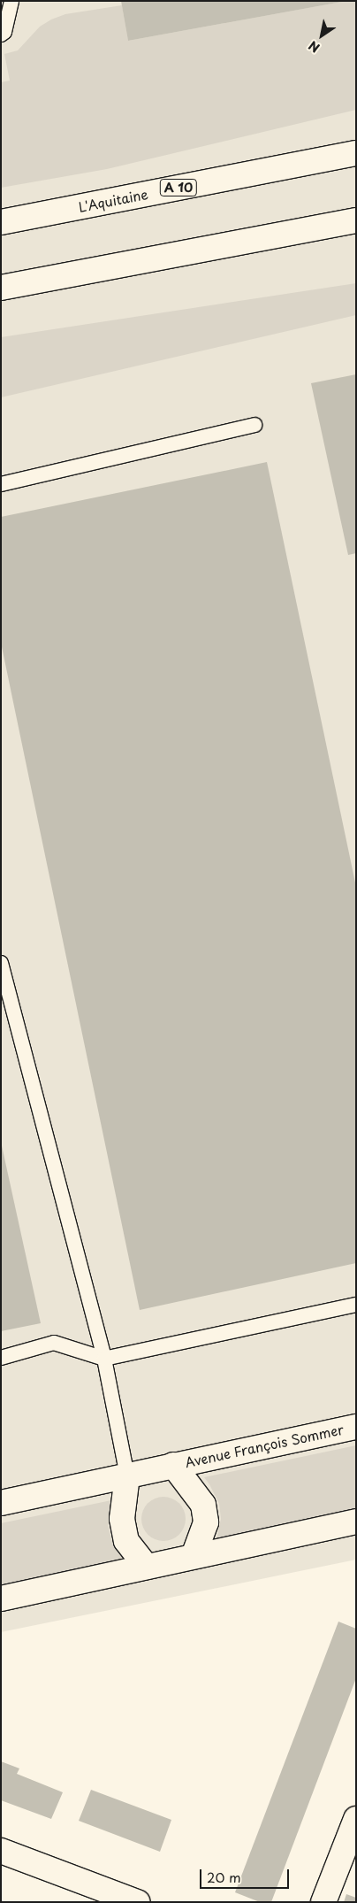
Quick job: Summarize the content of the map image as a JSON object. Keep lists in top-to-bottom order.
{
  "streets": {
    "main road": ["A 10", "L'Aquitaine", "Avenue François Sommer"]
  },
  "scale_bar": "20 m",
  "north": "bottom left"
}
